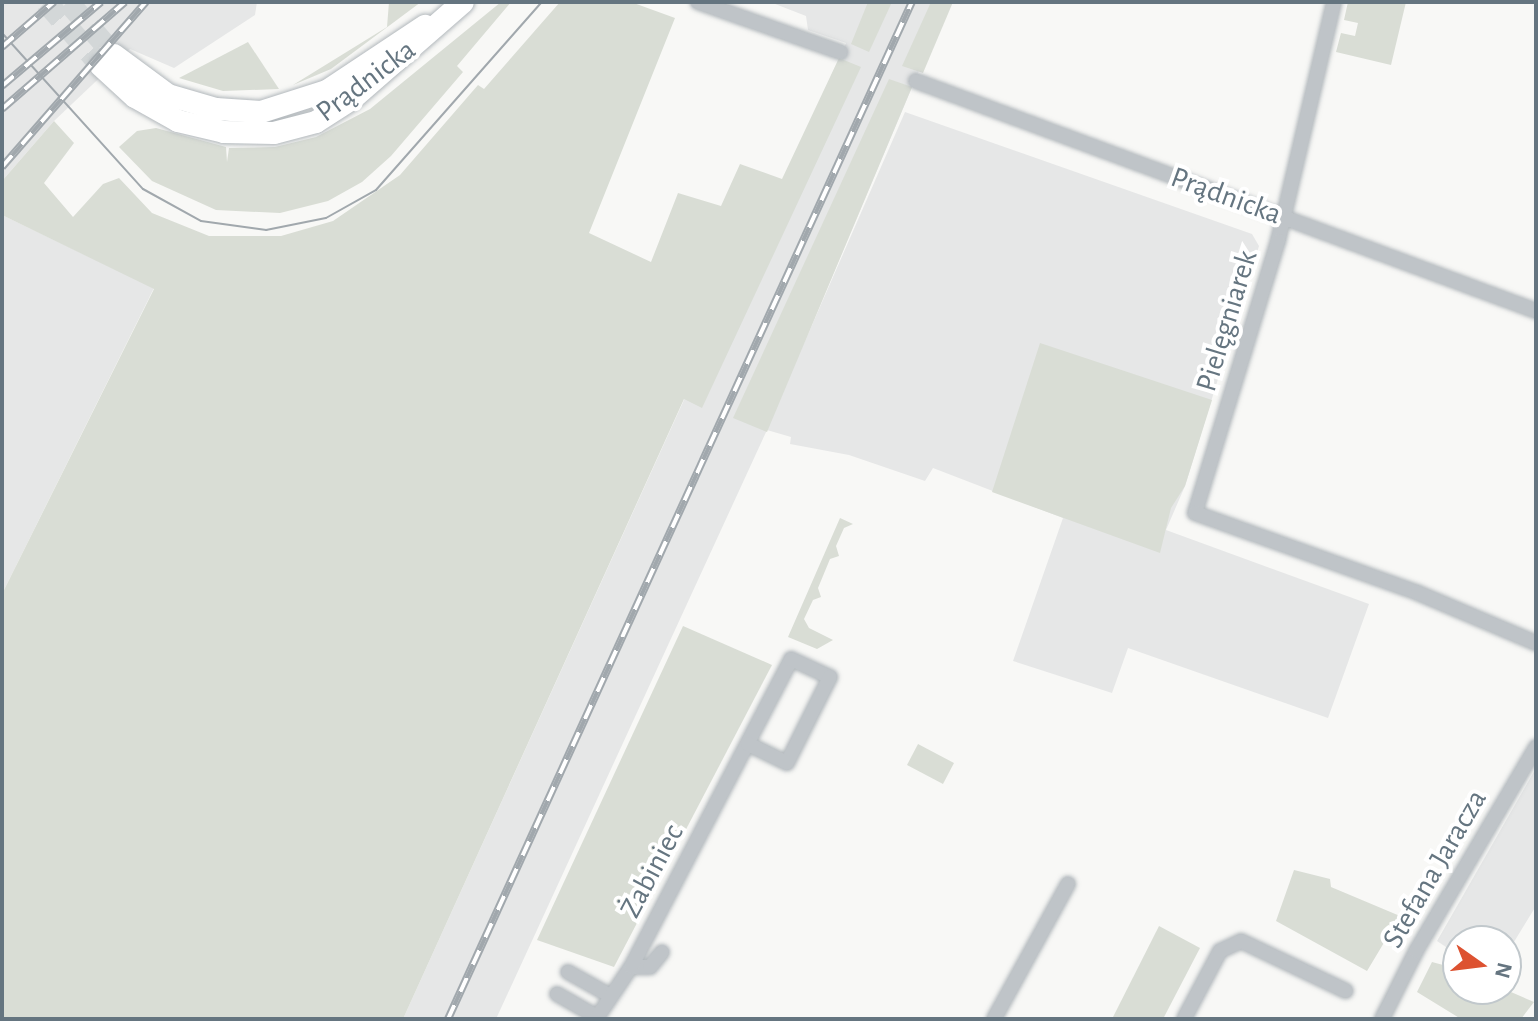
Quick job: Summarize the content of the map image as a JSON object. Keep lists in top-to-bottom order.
{
  "streets": {
    "street": [
      "Prądnicka",
      "Pielęgniarek",
      "Stefana Jaracza",
      "Żabiniec"
    ]
  },
  "crossings": [
    ["Prądnicka", "Pielęgniarek"]
  ],
  "north": "right"
}
